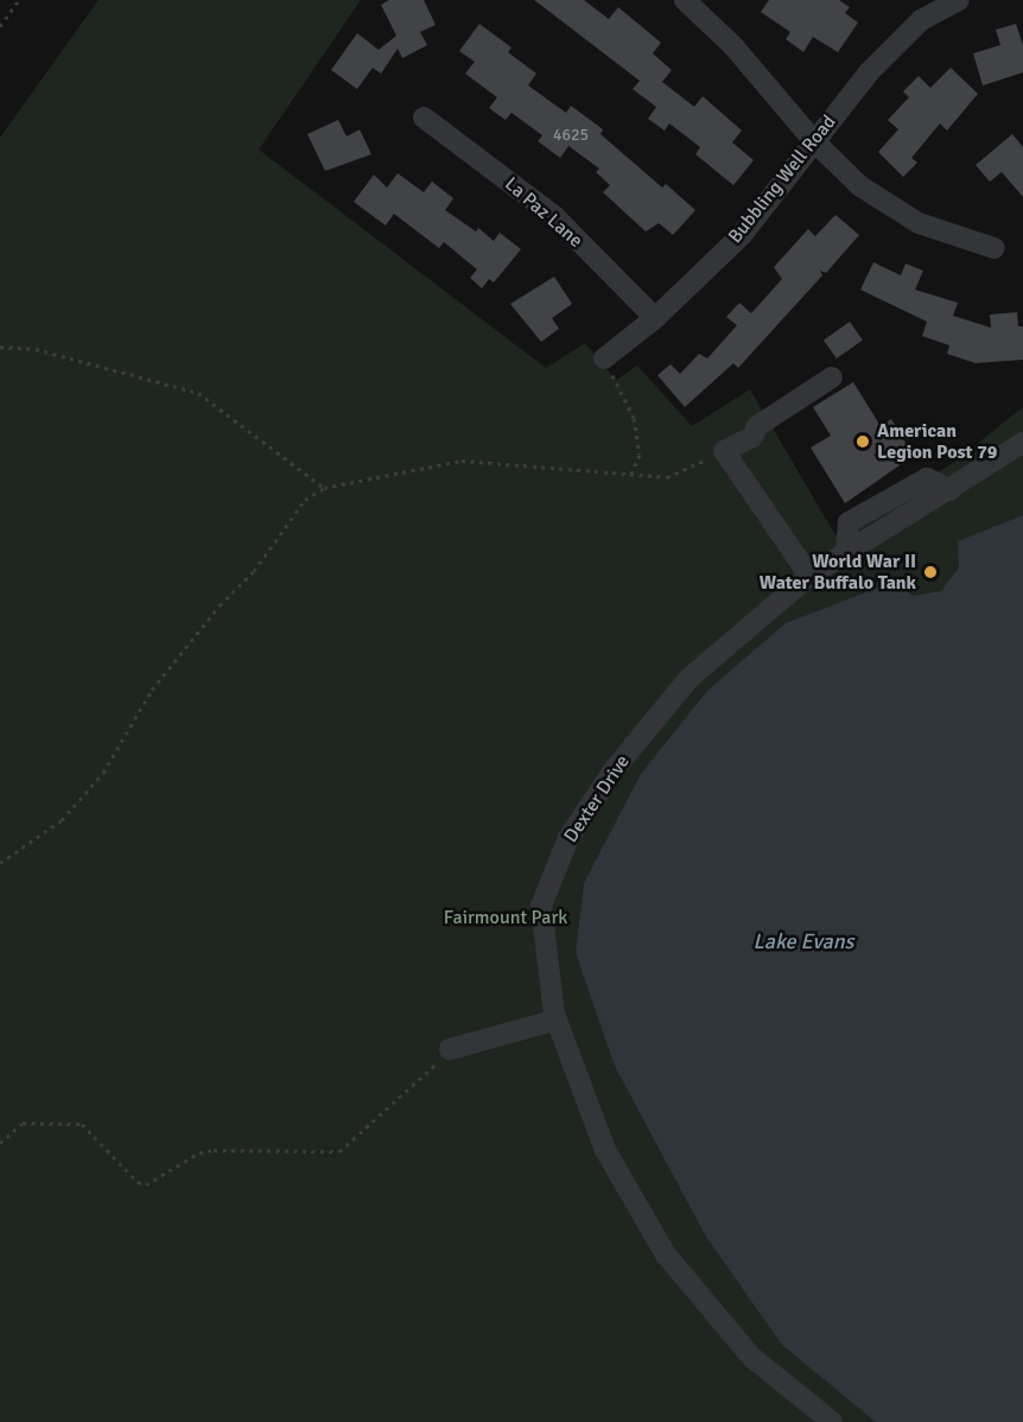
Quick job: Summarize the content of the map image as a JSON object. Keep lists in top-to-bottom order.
{
  "streets": {
    "street": ["Bubbling Well Road", "La Paz Lane", "Dexter Drive"]
  },
  "crossings": [
    ["Bubbling Well Road", "La Paz Lane"]
  ],
  "water": ["Lake Evans"],
  "parks": ["Fairmount Park"],
  "places": ["American Legion Post 79", "World War II Water Buffalo Tank"],
  "house_numbers": ["4625"]
}
